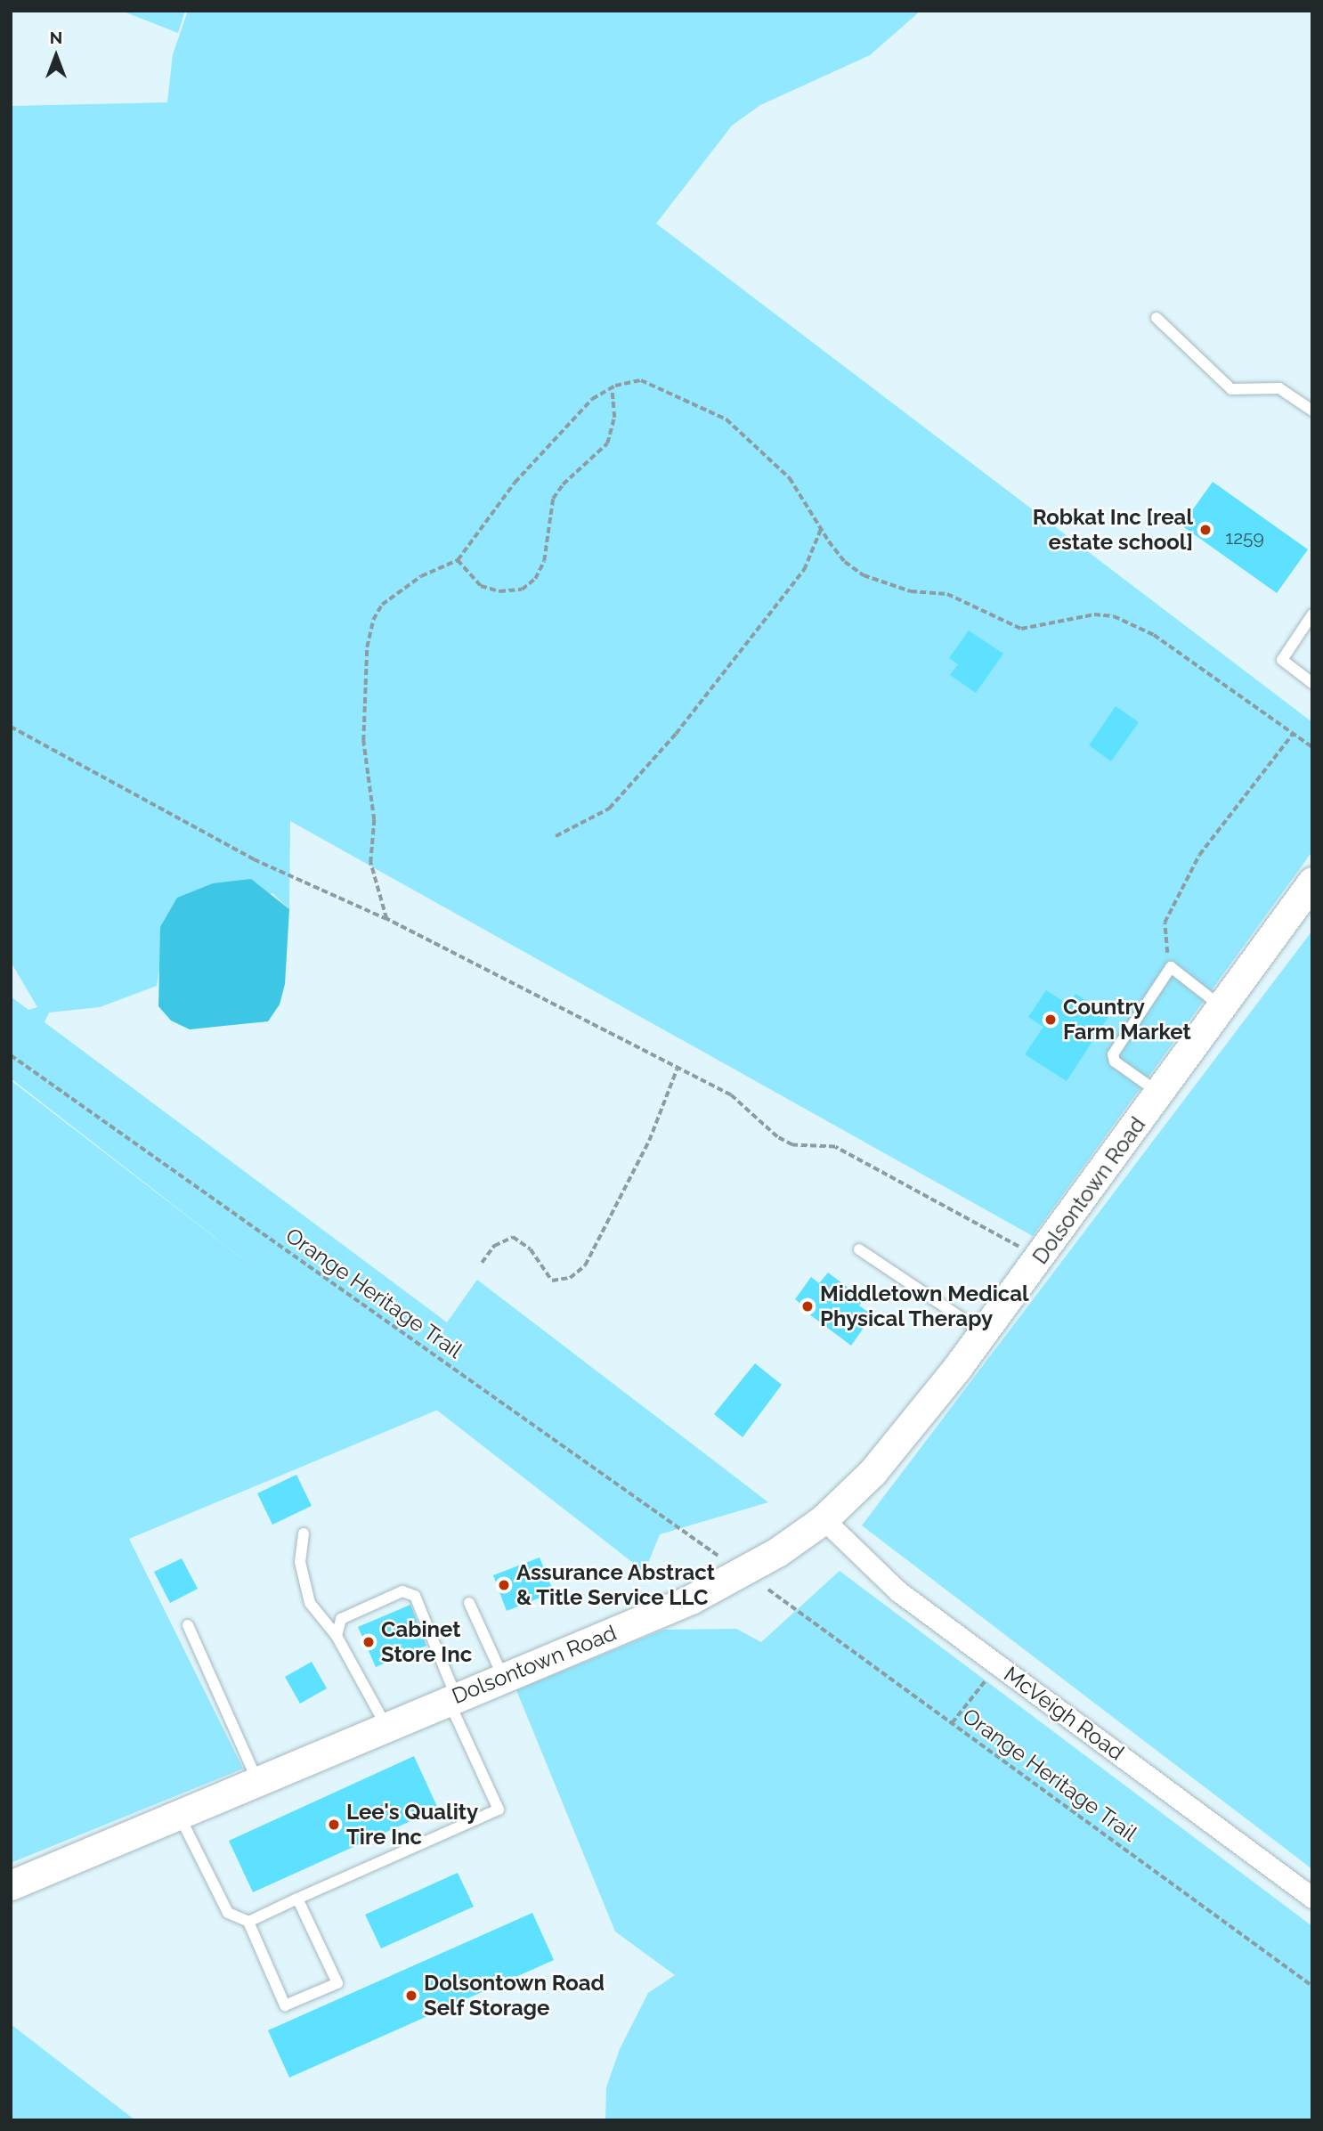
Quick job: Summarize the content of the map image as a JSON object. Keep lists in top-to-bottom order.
{
  "streets": {
    "street": ["Dolsontown Road", "McVeigh Road"],
    "path": ["Orange Heritage Trail"]
  },
  "crossings": [
    ["Dolsontown Road", "McVeigh Road"]
  ],
  "places": [
    "Robkat Inc [real estate school]",
    "Country Farm Market",
    "Middletown Medical Physical Therapy",
    "Assurance Abstract & Title Service LLC",
    "Cabinet Store Inc",
    "Lee's Quality Tire Inc",
    "Dolsontown Road Self Storage"
  ],
  "house_numbers": ["1259"],
  "north": "top"
}
